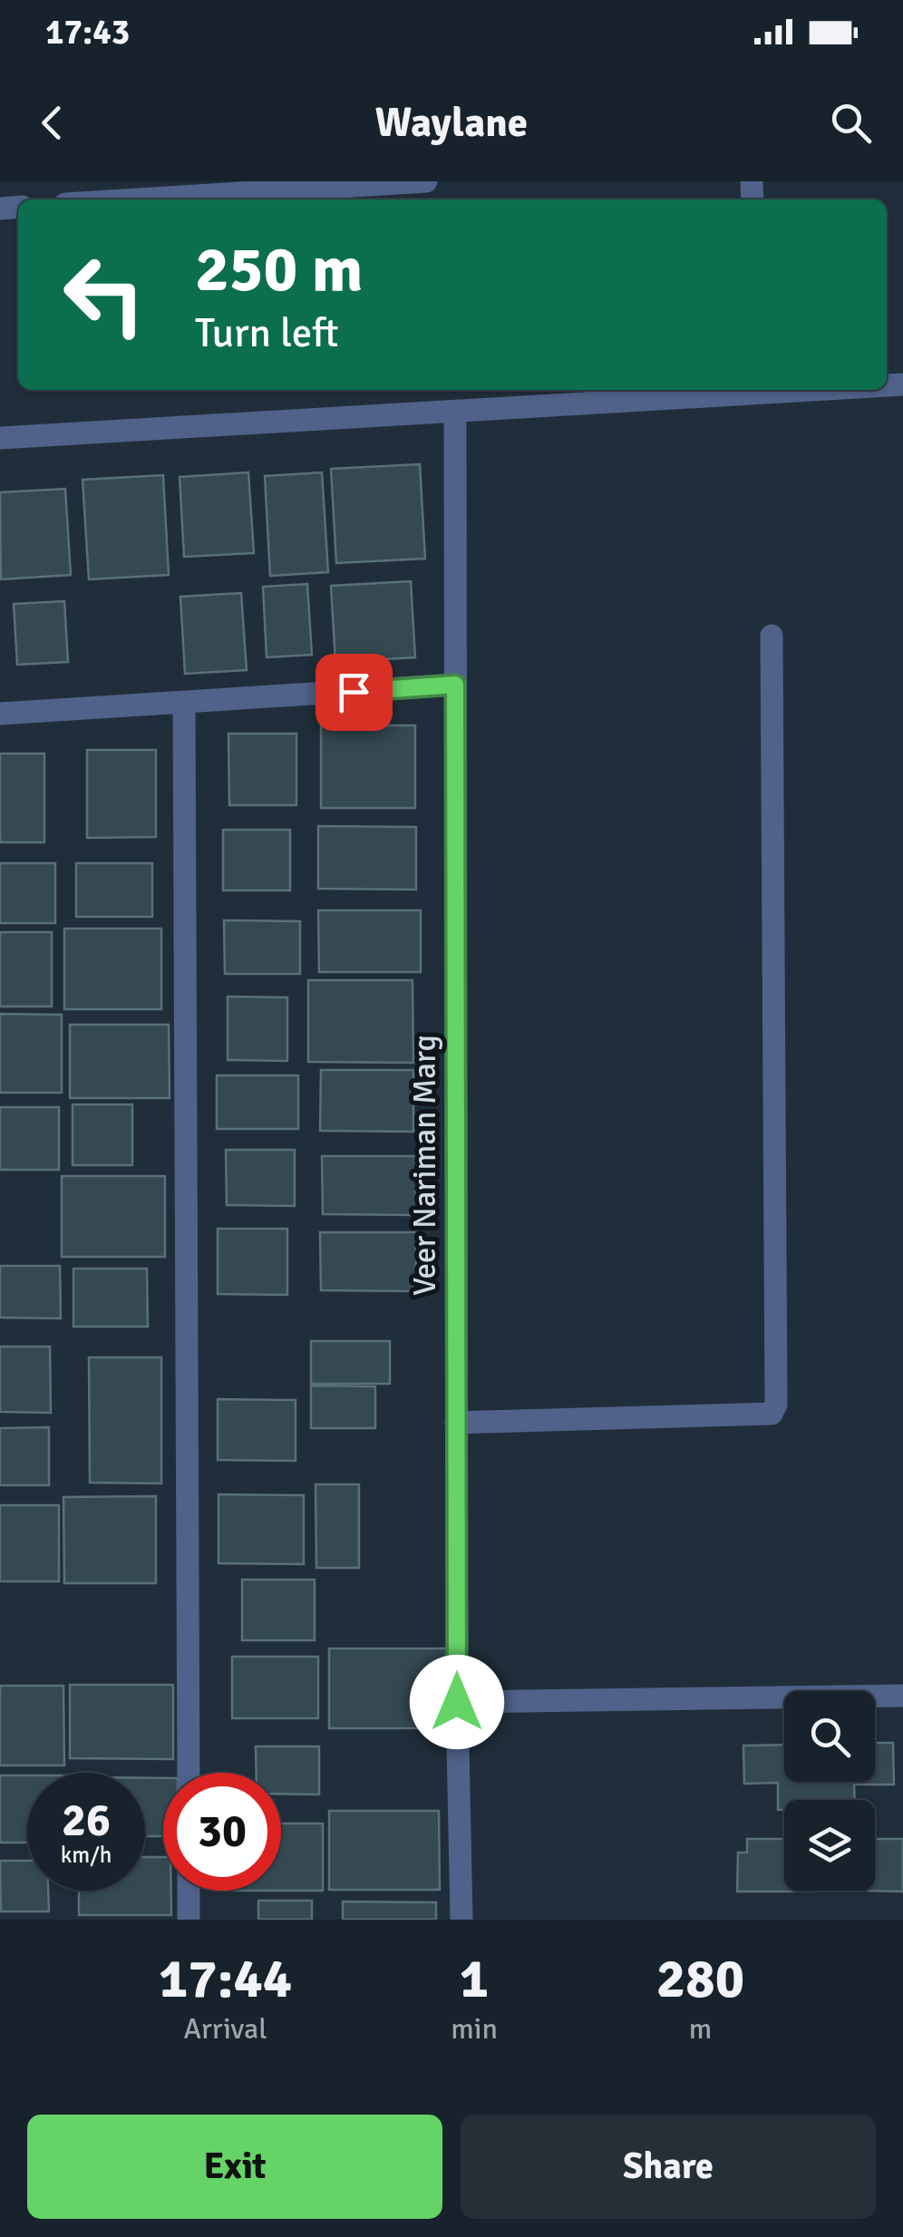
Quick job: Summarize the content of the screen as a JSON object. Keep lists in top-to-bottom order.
{
  "streets": {
    "street": ["Veer Nariman Marg"]
  },
  "page": {
    "status": "17:43",
    "header": "Waylane",
    "turn": ["250 m", "Turn left"],
    "speed": "26 km/h",
    "limit": "30",
    "eta": [
      "17:44",
      "Arrival",
      "1",
      "min",
      "280",
      "m"
    ],
    "buttons": ["Exit", "Share"]
  }
}
